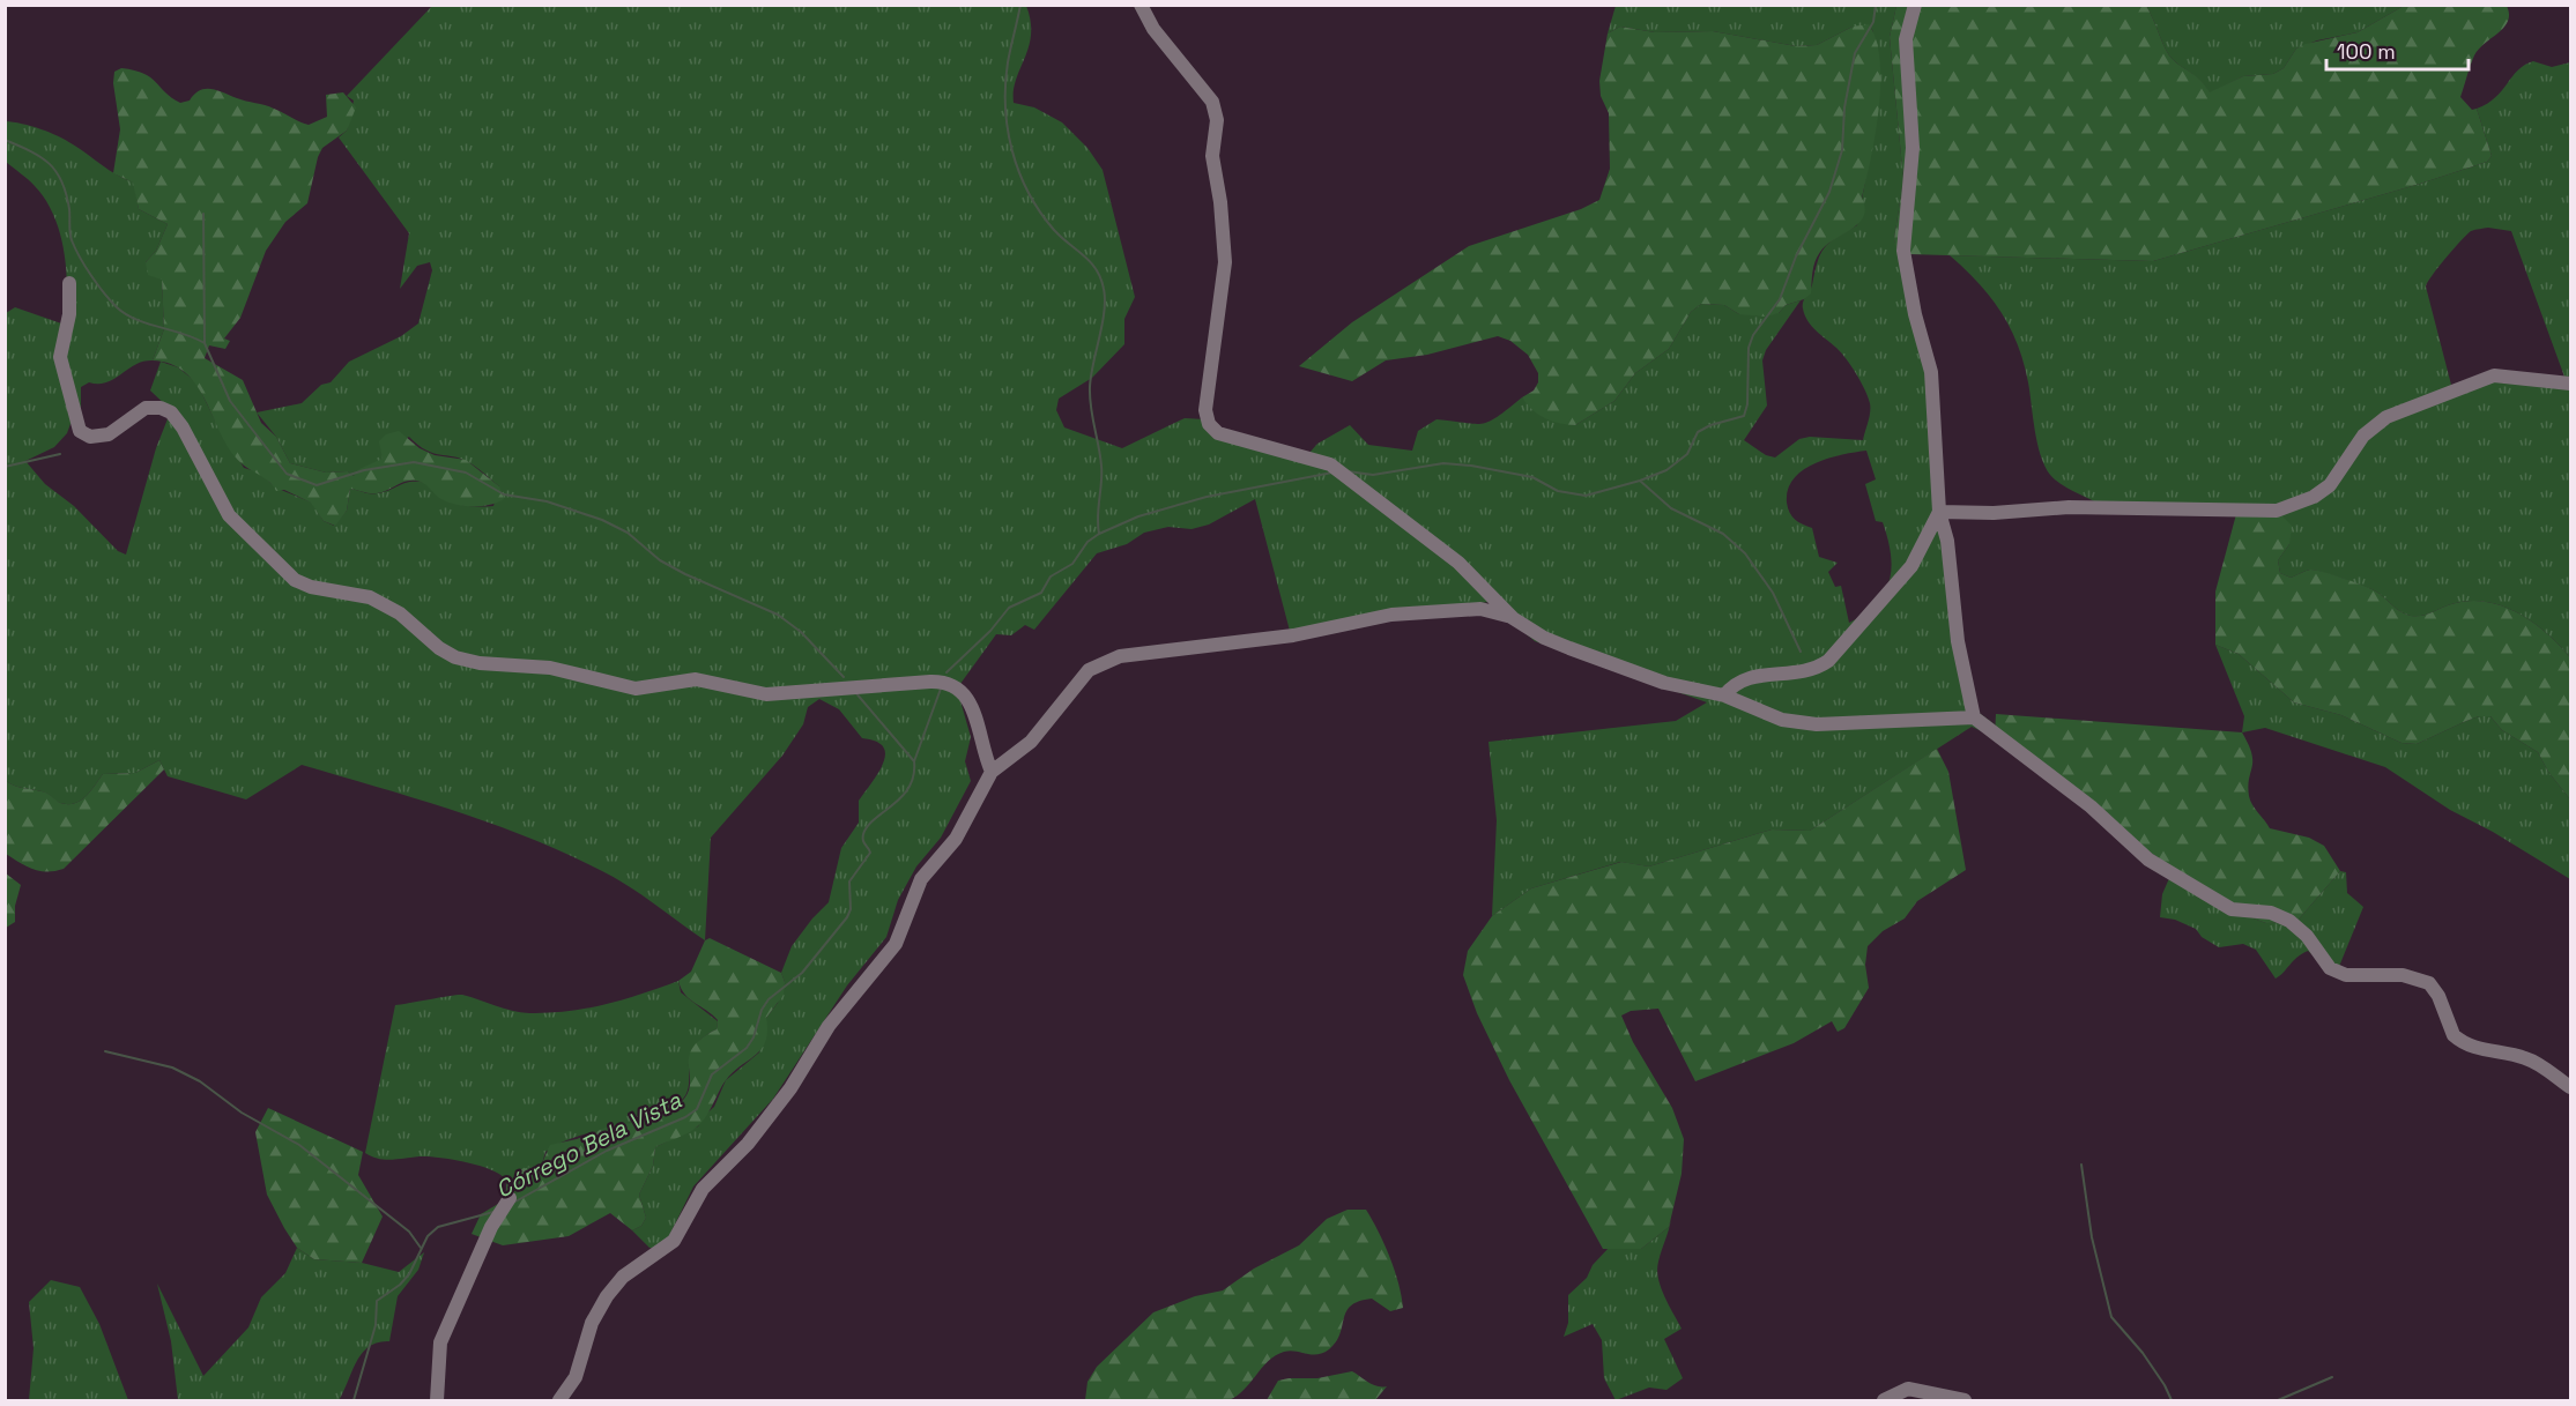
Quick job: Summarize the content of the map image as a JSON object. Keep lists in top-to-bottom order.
{
  "water": ["Córrego Bela Vista"],
  "scale_bar": "100 m"
}
